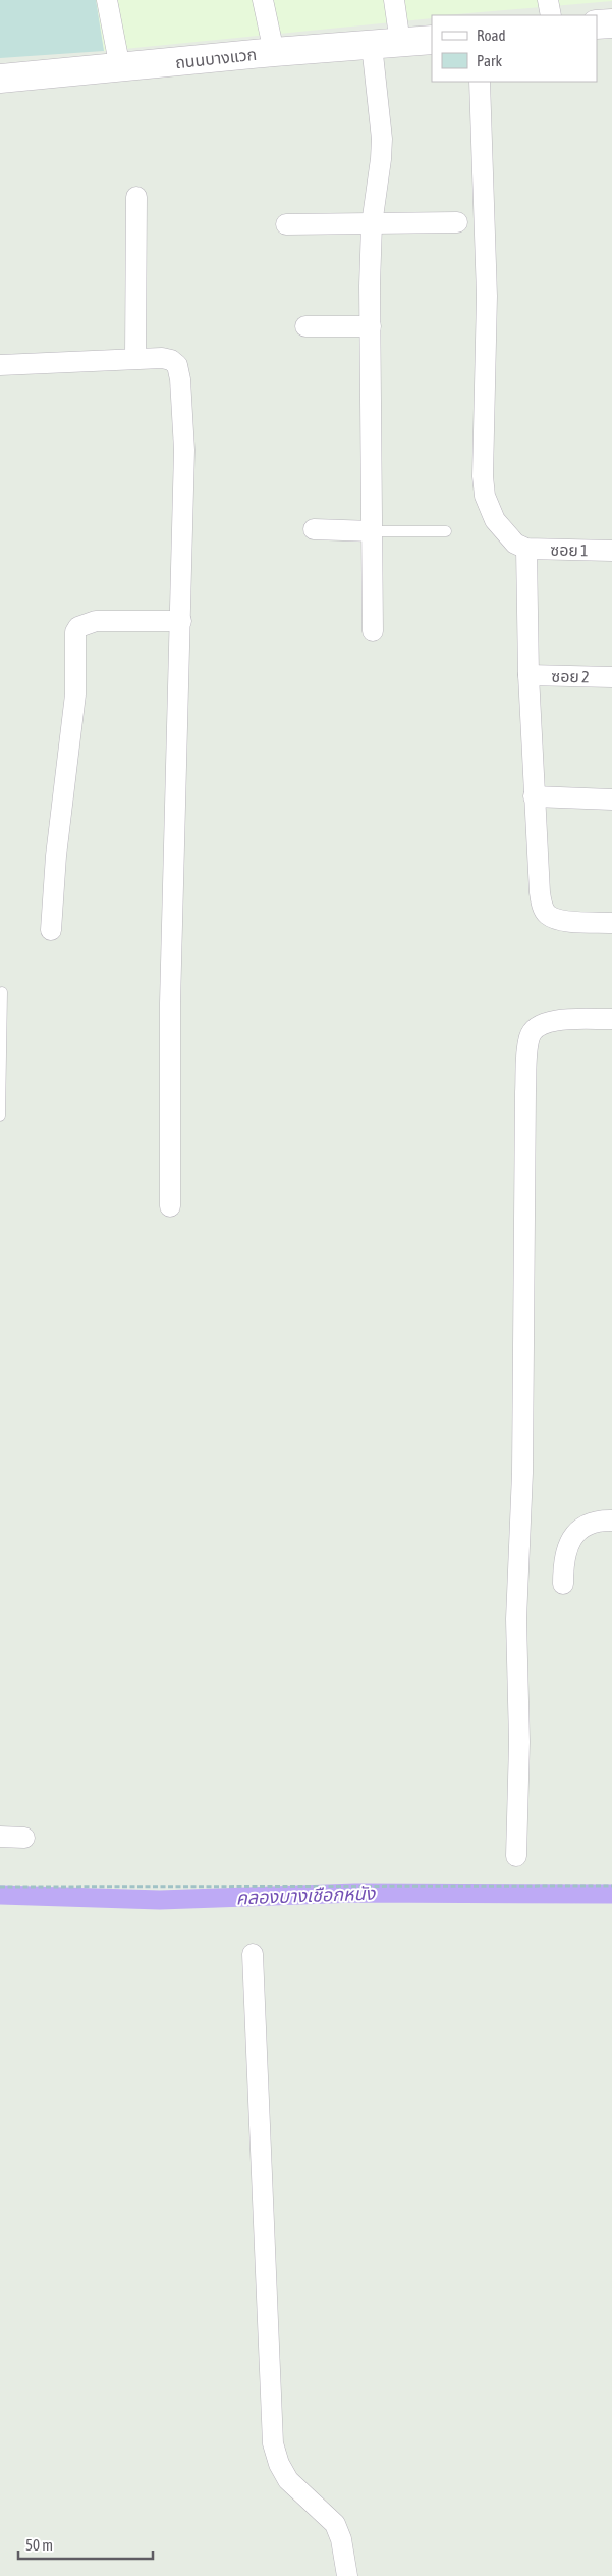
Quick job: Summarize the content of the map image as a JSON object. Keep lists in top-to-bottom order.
{
  "streets": {
    "main road": ["ถนนบางแวก"],
    "street": ["ซอย 1", "ซอย 2"]
  },
  "water": ["คลองบางเชือกหนัง"],
  "legend": ["Road", "Park"],
  "scale_bar": "50 m"
}
